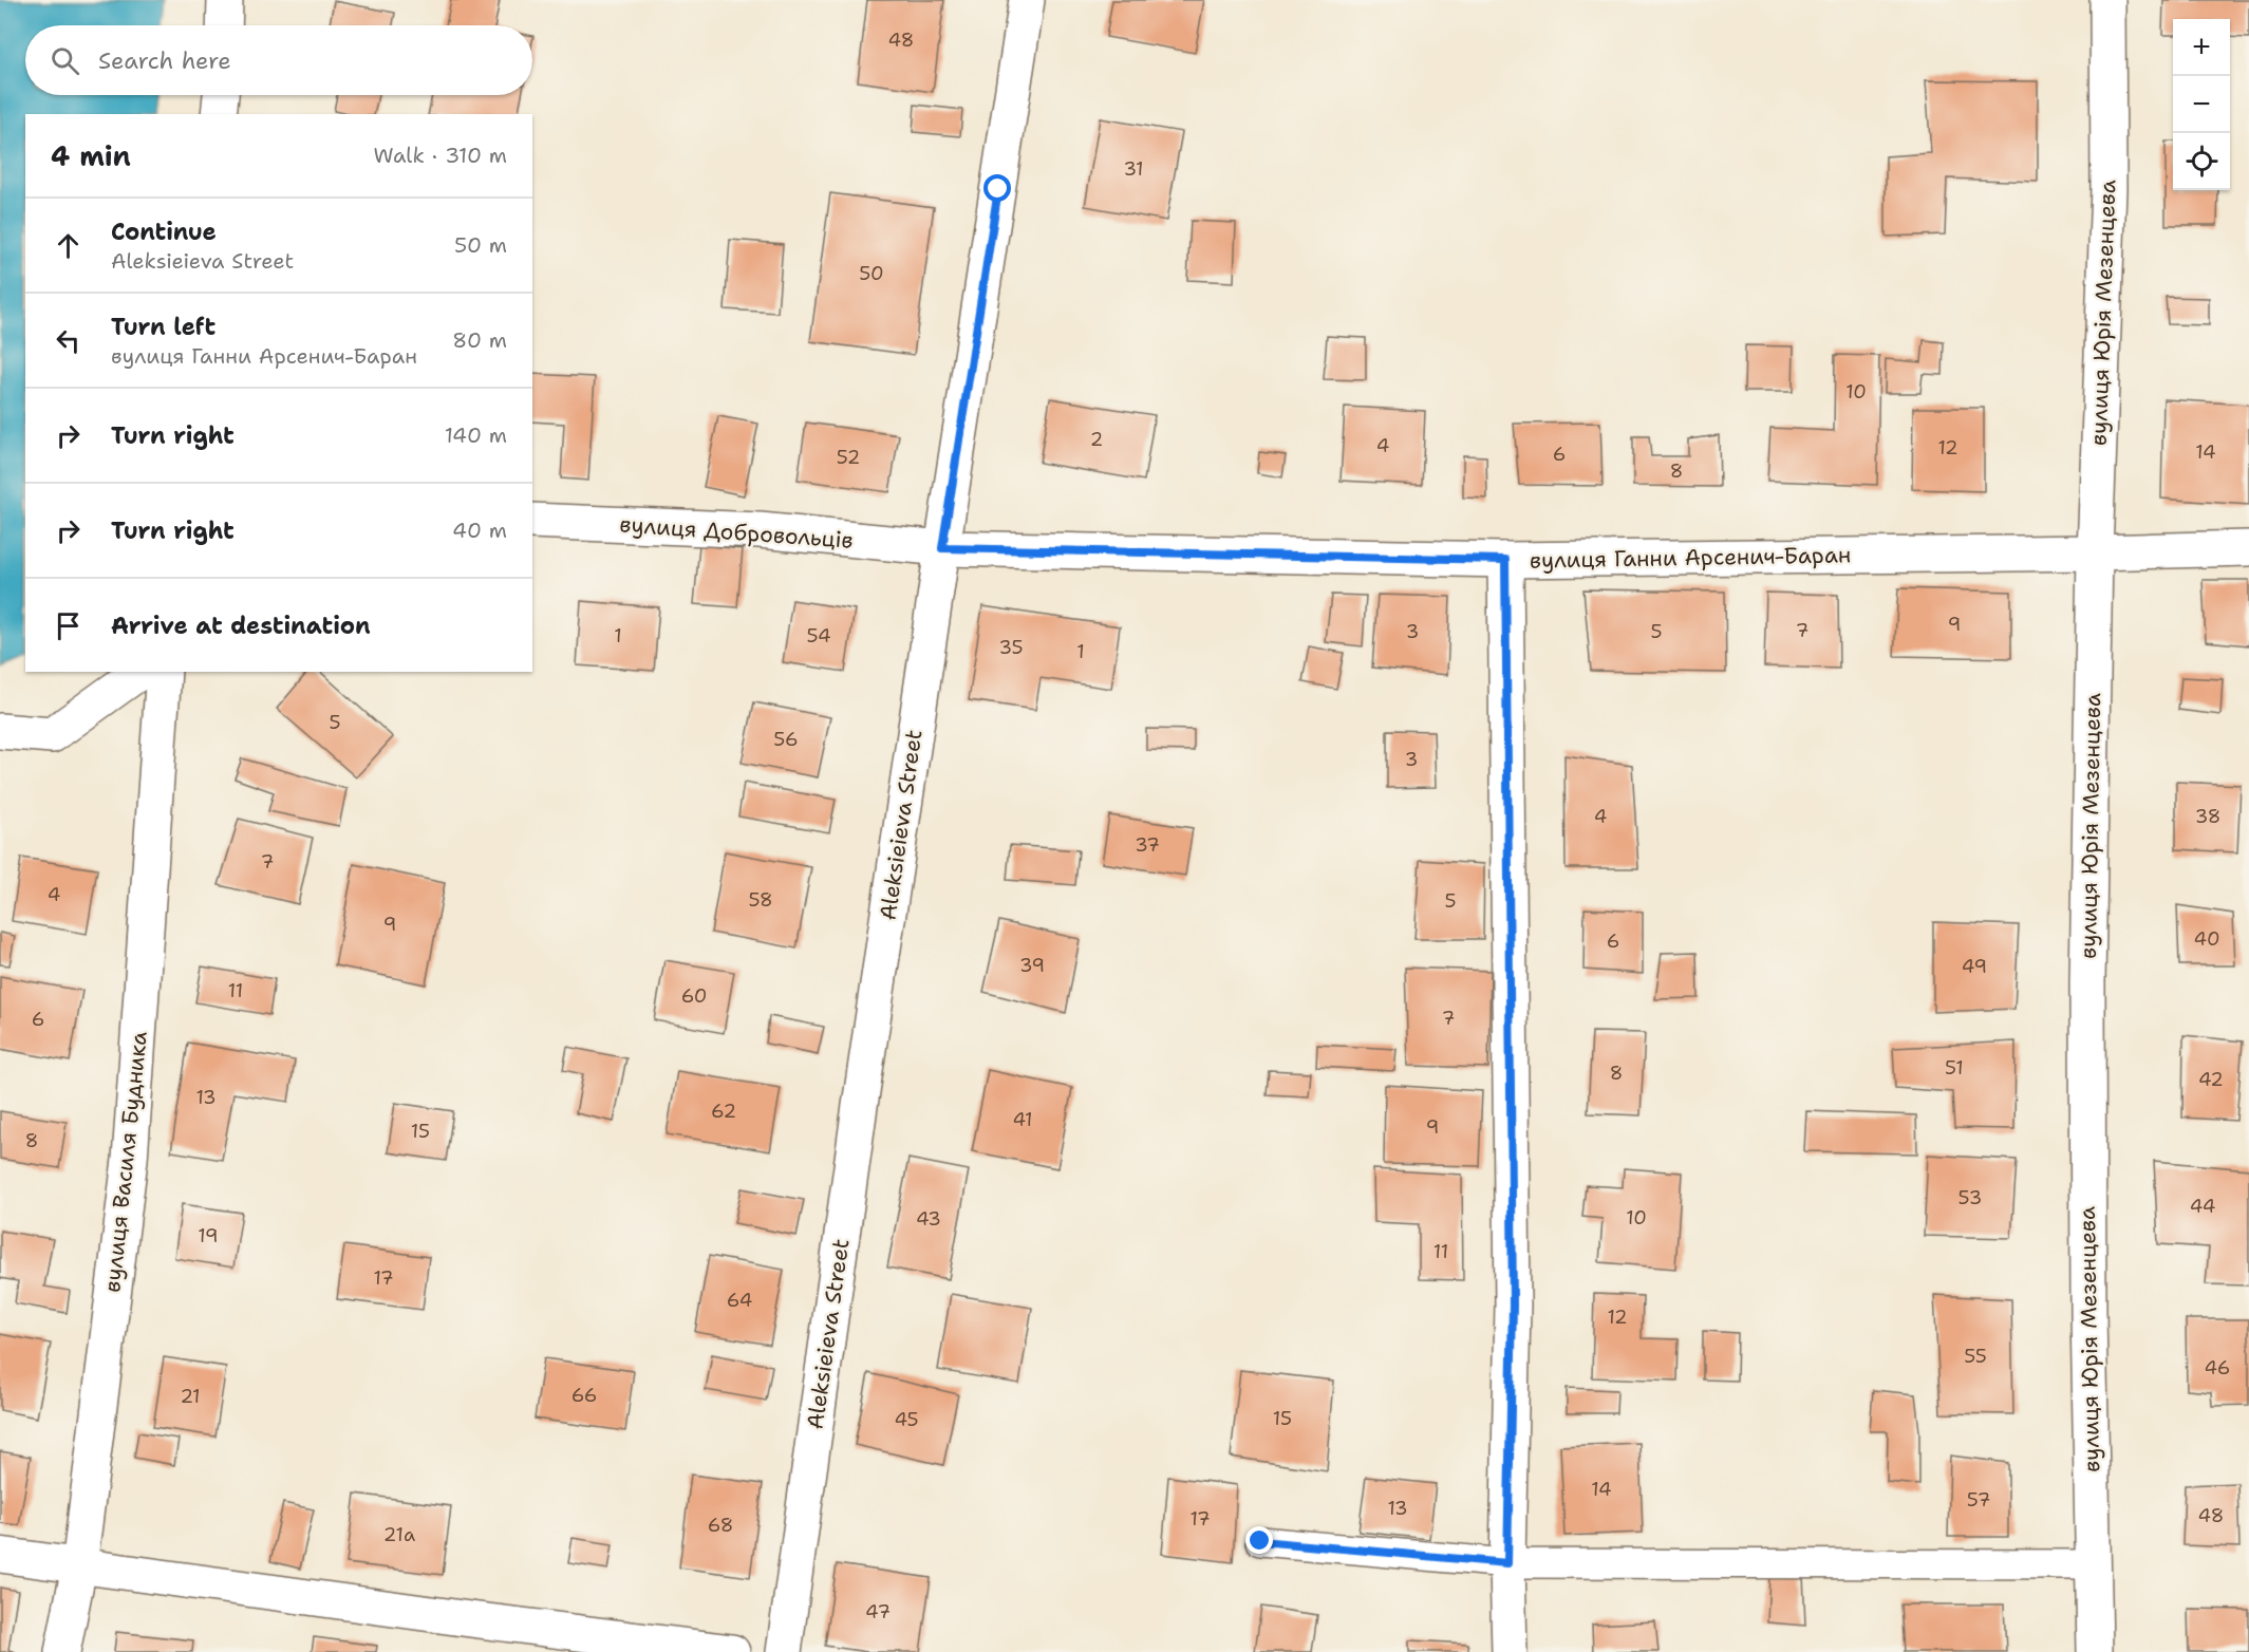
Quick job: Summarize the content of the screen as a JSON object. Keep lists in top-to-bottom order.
{
  "streets": {
    "street": [
      "вулиця Юрія Мезенцева",
      "вулиця Добровольців",
      "вулиця Ганни Арсенич-Баран",
      "Aleksieieva Street",
      "вулиця Василя Будника"
    ]
  },
  "crossings": [
    ["вулиця Юрія Мезенцева", "вулиця Ганни Арсенич-Баран"],
    ["вулиця Добровольців", "вулиця Ганни Арсенич-Баран"],
    ["вулиця Добровольців", "Aleksieieva Street"],
    ["вулиця Ганни Арсенич-Баран", "Aleksieieva Street"]
  ],
  "house_numbers": [
    "48",
    "31",
    "50",
    "10",
    "2",
    "4",
    "12",
    "14",
    "6",
    "52",
    "8",
    "9",
    "7",
    "3",
    "5",
    "1",
    "54",
    "35",
    "1",
    "5",
    "56",
    "3",
    "4",
    "38",
    "37",
    "7",
    "4",
    "58",
    "5",
    "9",
    "40",
    "6",
    "39",
    "49",
    "11",
    "60",
    "7",
    "6",
    "51",
    "8",
    "42",
    "13",
    "62",
    "41",
    "9",
    "15",
    "8",
    "53",
    "44",
    "10",
    "43",
    "19",
    "11",
    "17",
    "64",
    "12",
    "55",
    "46",
    "66",
    "21",
    "15",
    "45",
    "14",
    "57",
    "13",
    "48",
    "17",
    "68",
    "21а",
    "47"
  ],
  "page": {
    "map_buttons": ["+", "−"],
    "search": "Search here",
    "heading": ["4 min", "Walk · 310 m"],
    "list": [
      ["Continue", "Aleksieieva Street", "50 m"],
      ["Turn left", "вулиця Ганни Арсенич-Баран", "80 m"],
      ["Turn right", "140 m"],
      ["Turn right", "40 m"],
      "Arrive at destination"
    ]
  }
}
